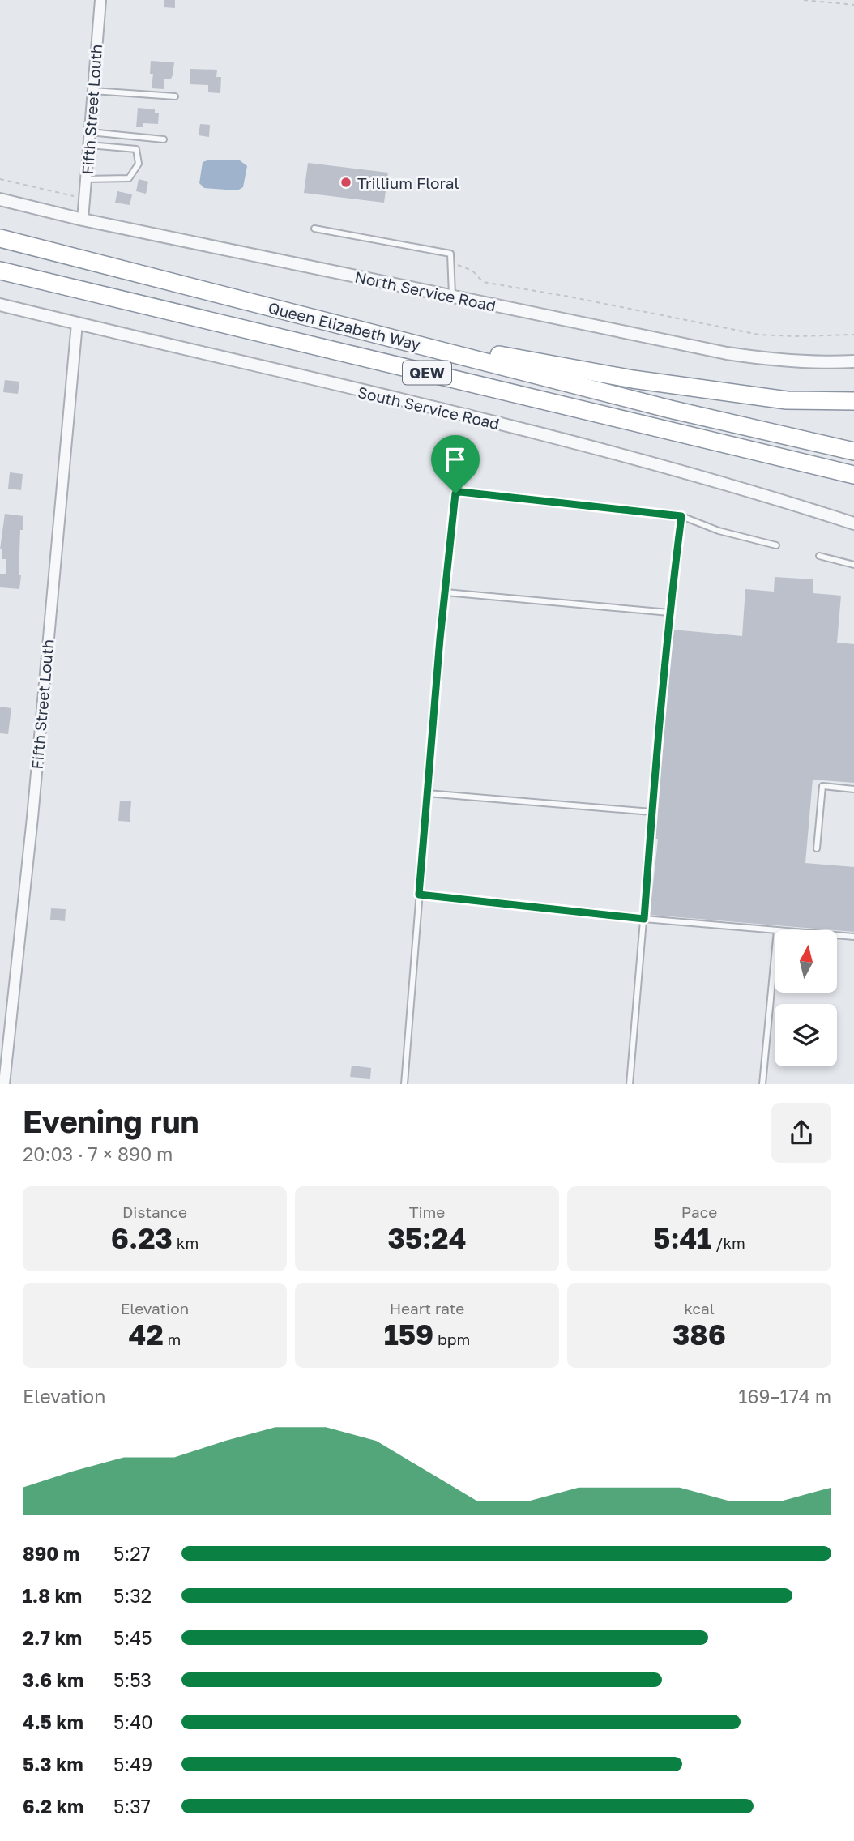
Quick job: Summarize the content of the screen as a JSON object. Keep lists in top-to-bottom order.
{
  "streets": {
    "highway": ["Queen Elizabeth Way", "QEW"],
    "street": ["Fifth Street Louth", "North Service Road", "South Service Road"]
  },
  "crossings": [
    ["Fifth Street Louth", "North Service Road"],
    ["Fifth Street Louth", "South Service Road"]
  ],
  "places": ["Trillium Floral"],
  "north": "top",
  "page": {
    "heading": ["Evening run", "20:03 · 7 × 890 m"],
    "stats": [
      ["Distance", "6.23 km"],
      ["Time", "35:24"],
      ["Pace", "5:41 /km"],
      ["Elevation", "42 m"],
      ["Heart rate", "159 bpm"],
      ["kcal", "386"]
    ],
    "chart": ["Elevation", "169–174 m"],
    "list": [
      {
        "name": "890 m",
        "note": "5:27"
      },
      {
        "name": "1.8 km",
        "note": "5:32"
      },
      {
        "name": "2.7 km",
        "note": "5:45"
      },
      {
        "name": "3.6 km",
        "note": "5:53"
      },
      {
        "name": "4.5 km",
        "note": "5:40"
      },
      {
        "name": "5.3 km",
        "note": "5:49"
      },
      {
        "name": "6.2 km",
        "note": "5:37"
      }
    ]
  }
}
